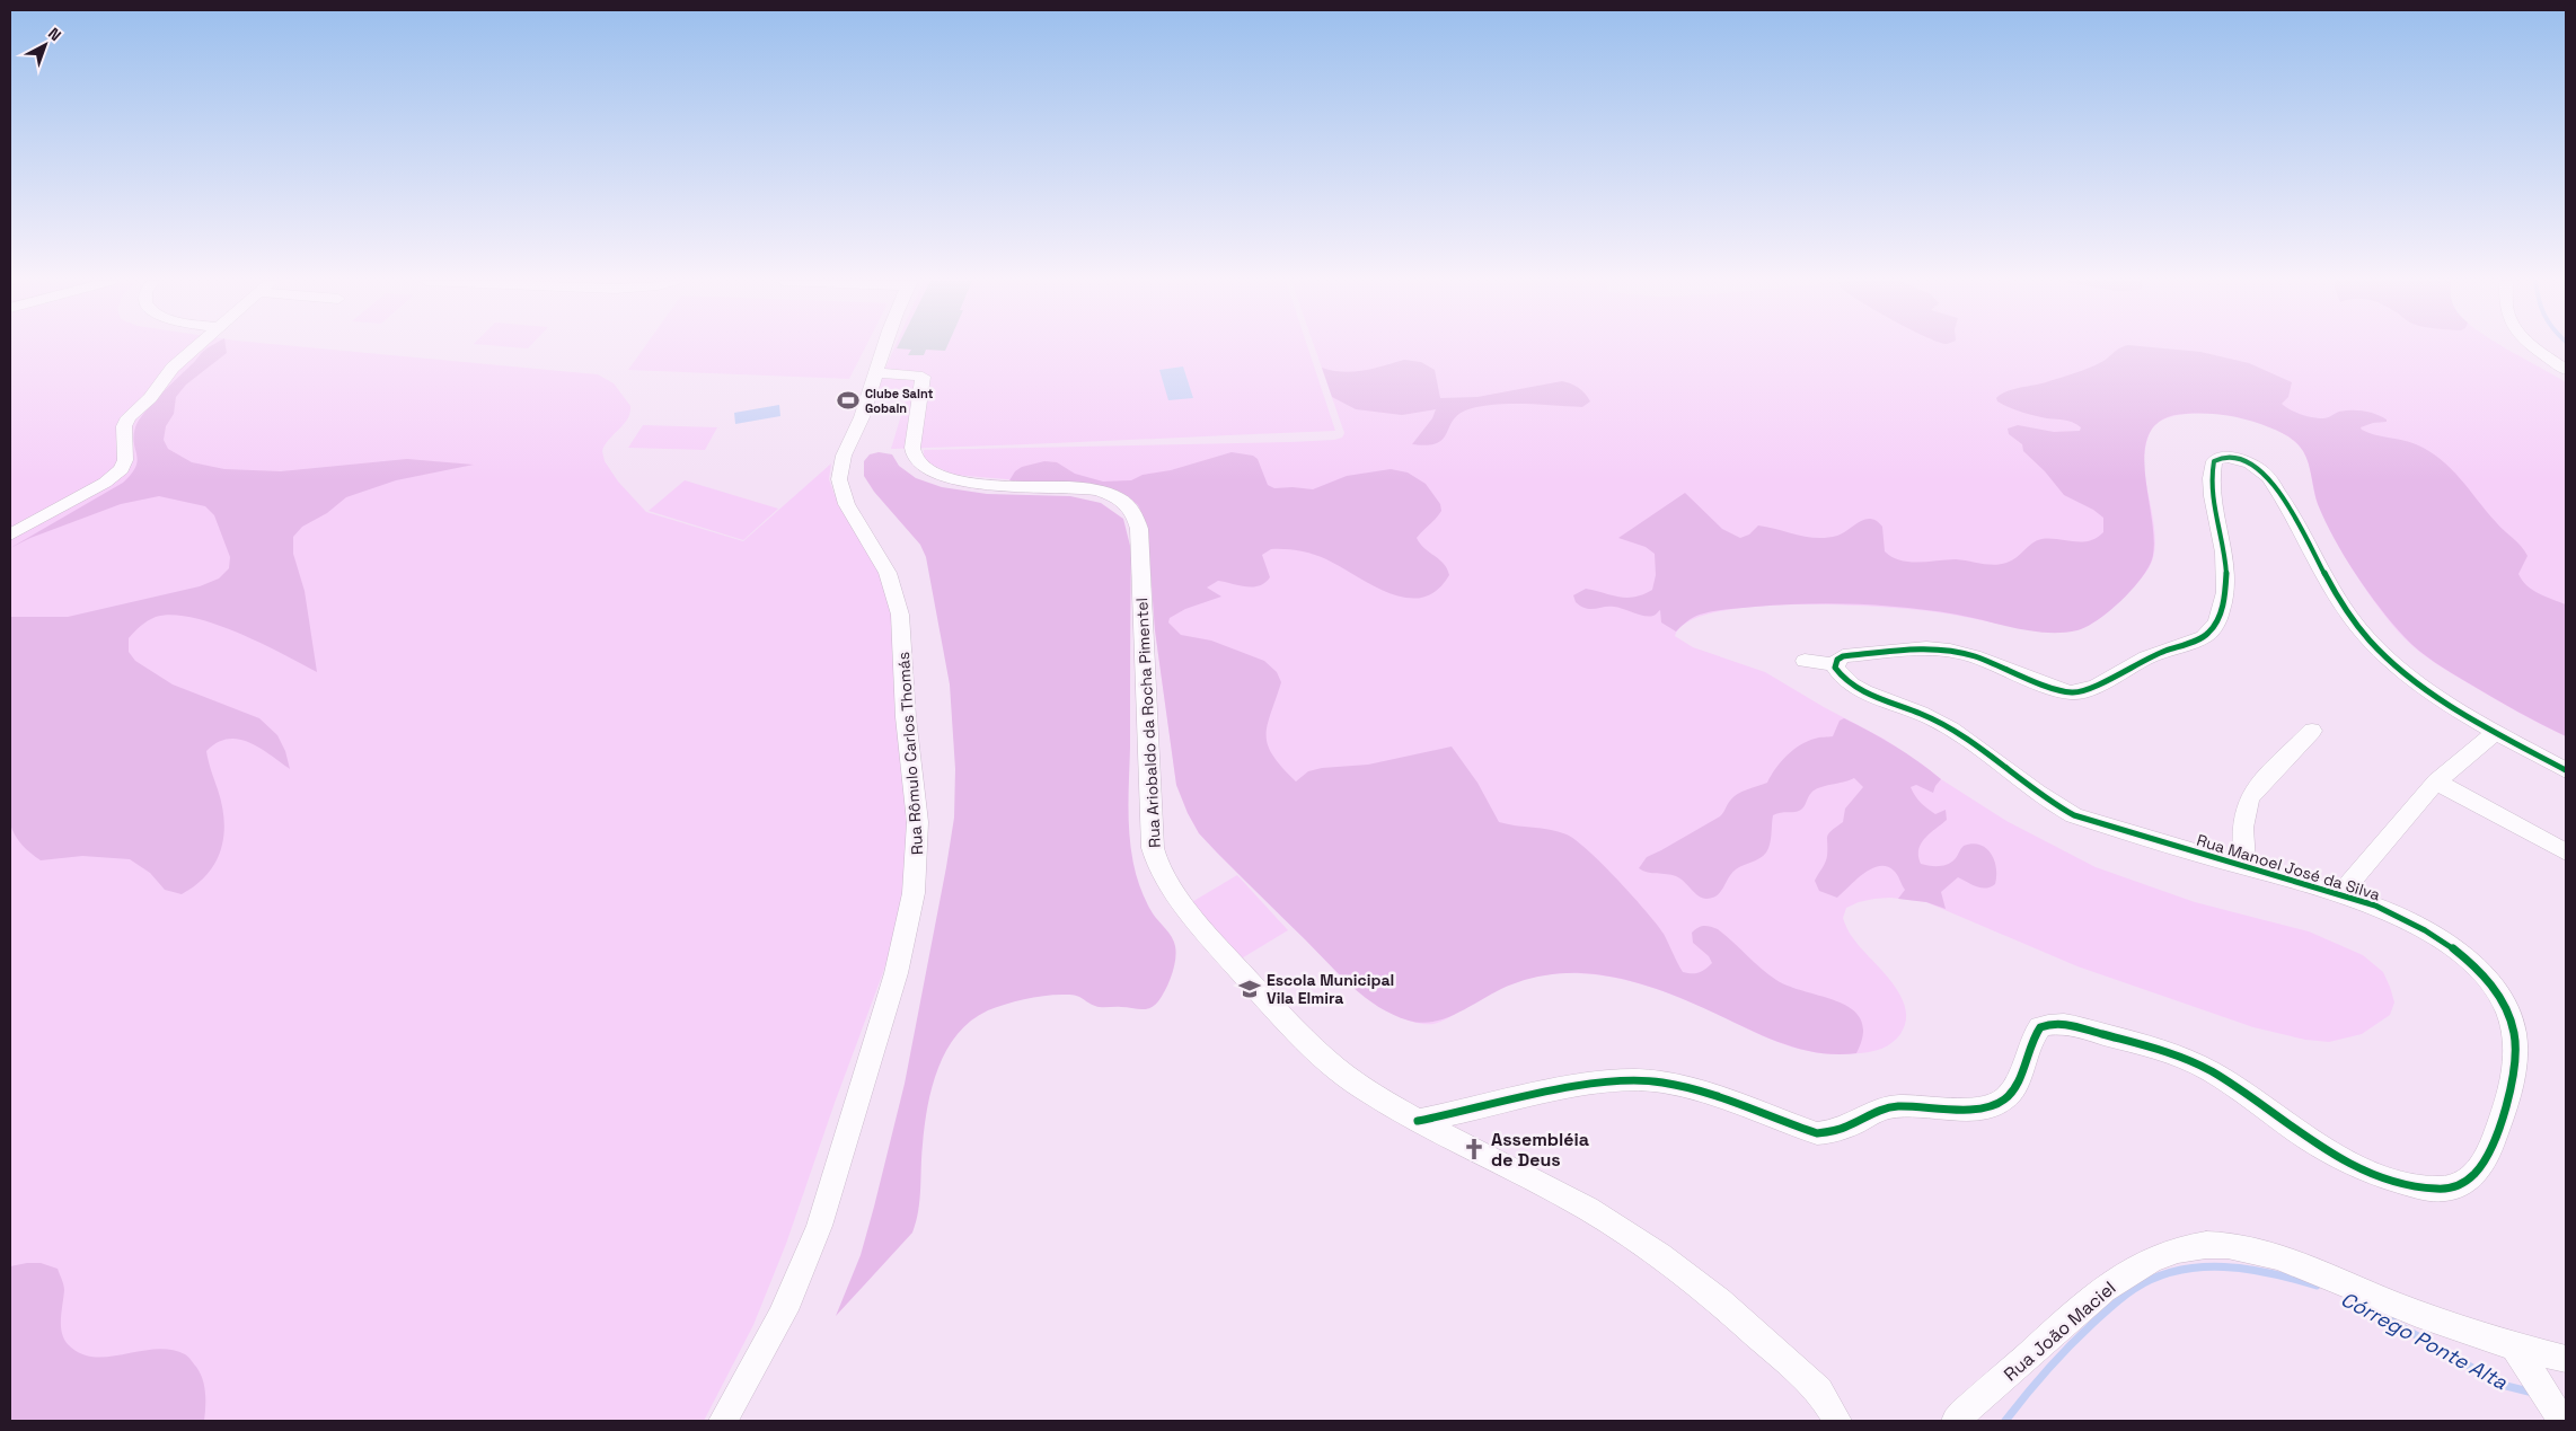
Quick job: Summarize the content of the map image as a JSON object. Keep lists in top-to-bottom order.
{
  "streets": {
    "street": [
      "Rua Ariobaldo da Rocha Pimentel",
      "Rua Rômulo Carlos Thomás",
      "Rua Manoel José da Silva",
      "Rua João Maciel"
    ]
  },
  "crossings": [
    ["Rua Ariobaldo da Rocha Pimentel", "Rua Rômulo Carlos Thomás"],
    ["Rua Ariobaldo da Rocha Pimentel", "Rua Manoel José da Silva"]
  ],
  "water": ["Córrego Ponte Alta"],
  "places": {
    "sports": ["Clube Saint Gobain"],
    "school or university": ["Escola Municipal Vila Elmira"],
    "church": ["Assembléia de Deus"]
  },
  "north": "top right"
}
